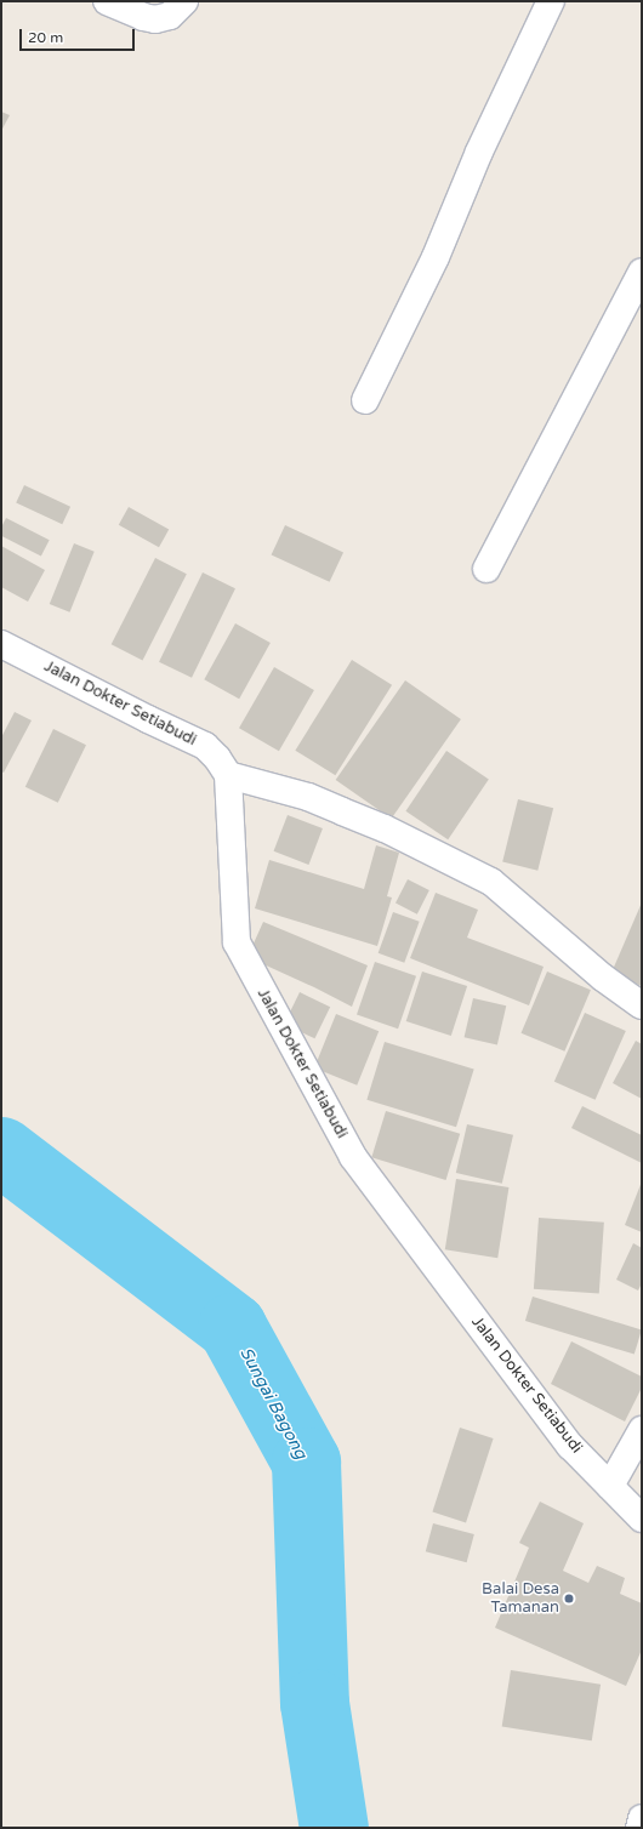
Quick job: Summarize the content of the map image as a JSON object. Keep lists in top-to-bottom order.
{
  "streets": {
    "street": ["Jalan Dokter Setiabudi"]
  },
  "water": ["Sungai Bagong"],
  "places": ["Balai Desa Tamanan"],
  "scale_bar": "20 m"
}
